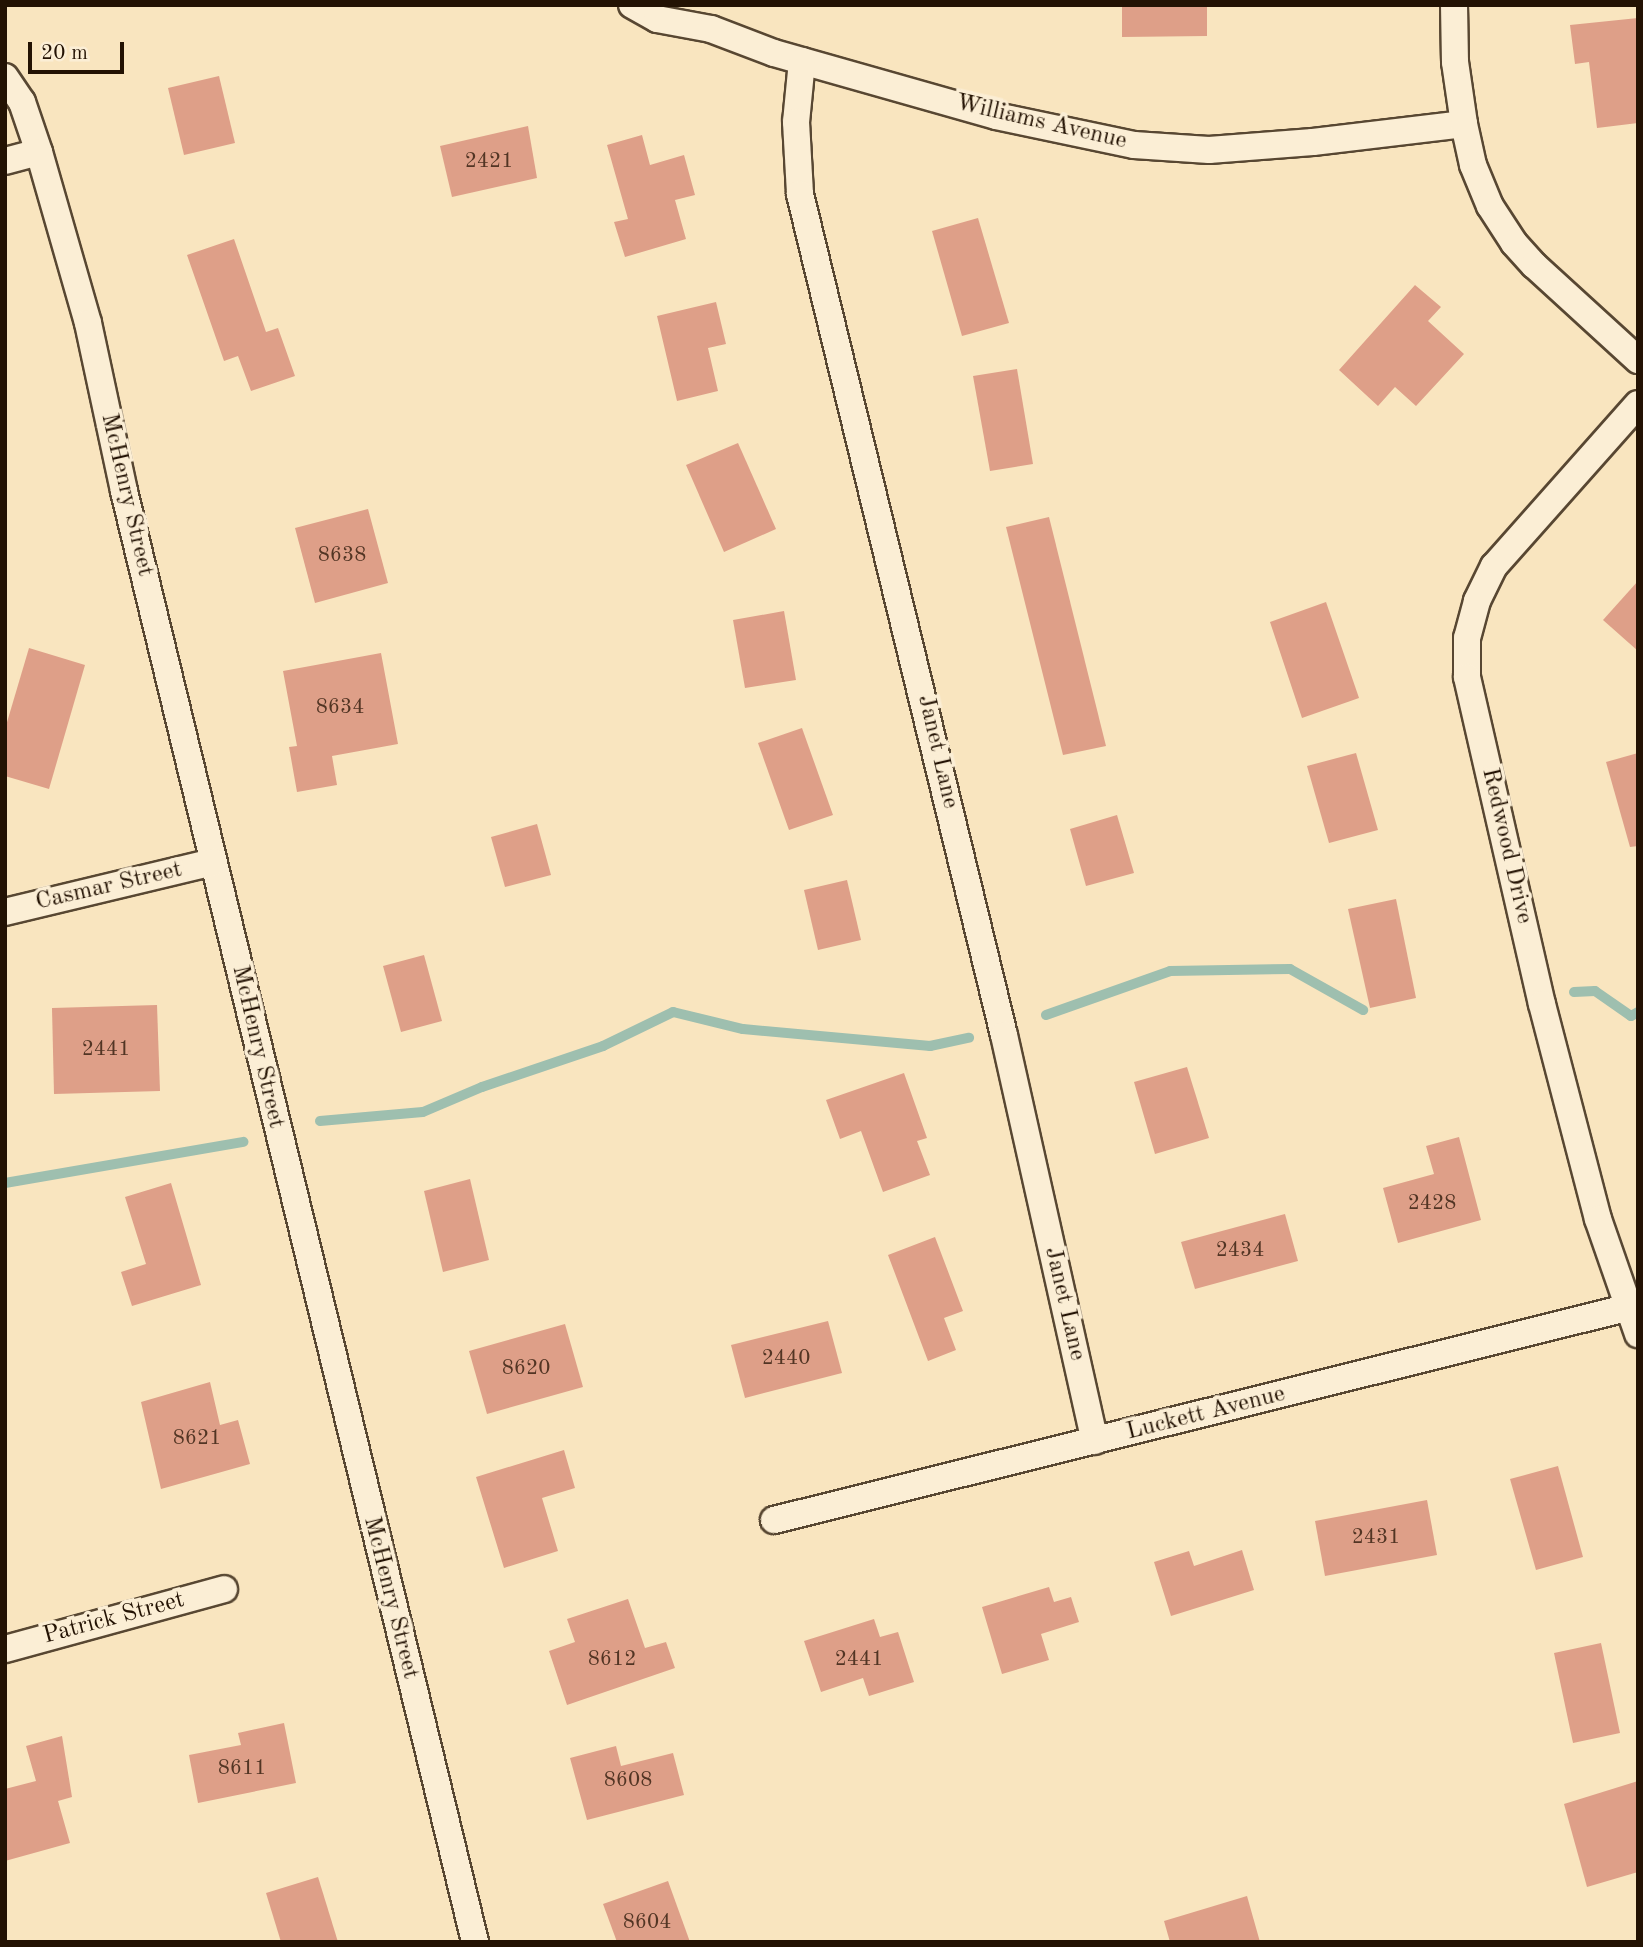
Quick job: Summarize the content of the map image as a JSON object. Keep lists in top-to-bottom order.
{
  "streets": {
    "street": [
      "Williams Avenue",
      "McHenry Street",
      "Janet Lane",
      "Redwood Drive",
      "Casmar Street",
      "Luckett Avenue",
      "Patrick Street"
    ]
  },
  "crossings": [
    ["Williams Avenue", "Janet Lane"],
    ["McHenry Street", "Casmar Street"],
    ["Janet Lane", "Luckett Avenue"],
    ["Redwood Drive", "Luckett Avenue"]
  ],
  "house_numbers": [
    "2421",
    "8638",
    "8634",
    "2441",
    "2428",
    "2434",
    "2440",
    "8620",
    "8621",
    "2431",
    "8612",
    "2441",
    "8611",
    "8608",
    "8604"
  ],
  "scale_bar": "20 m"
}
